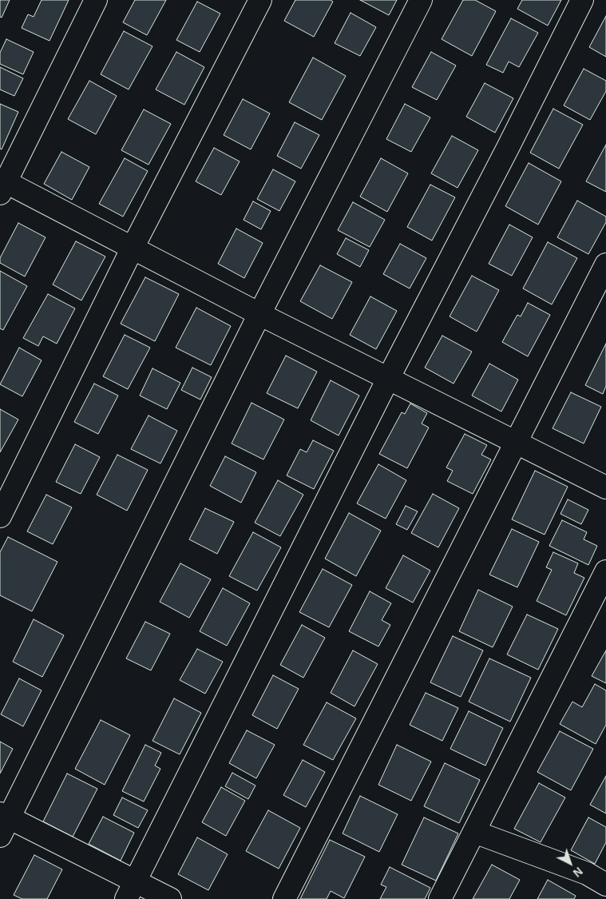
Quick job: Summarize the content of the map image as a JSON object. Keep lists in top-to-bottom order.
{
  "north": "bottom right"
}
